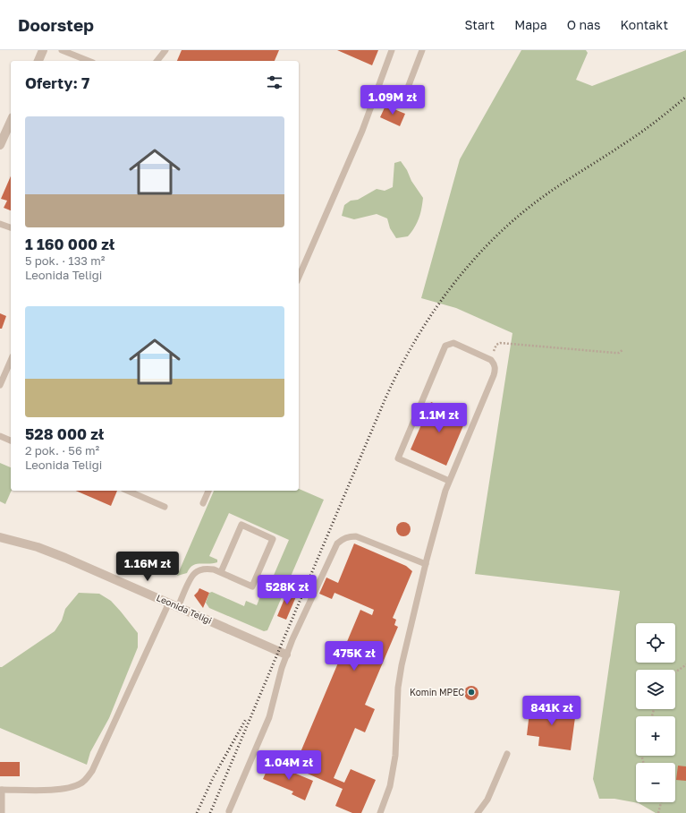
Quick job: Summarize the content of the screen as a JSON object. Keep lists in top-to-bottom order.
{
  "streets": {
    "street": ["Leonida Teligi"]
  },
  "places": ["Komin MPEC"],
  "page": {
    "header": "Doorstep",
    "nav": [
      "Start",
      "Mapa",
      "O nas",
      "Kontakt"
    ],
    "heading": "Oferty: 7",
    "price": [
      "1.09M zł",
      "1.1M zł",
      "1.16M zł",
      "528K zł",
      "475K zł",
      "841K zł",
      "1.04M zł"
    ],
    "list": [
      {
        "name": "1 160 000 zł",
        "note": "5 pok. · 133 m² · Leonida Teligi"
      },
      {
        "name": "528 000 zł",
        "note": "2 pok. · 56 m² · Leonida Teligi"
      }
    ],
    "map_buttons": ["+", "−"]
  }
}
